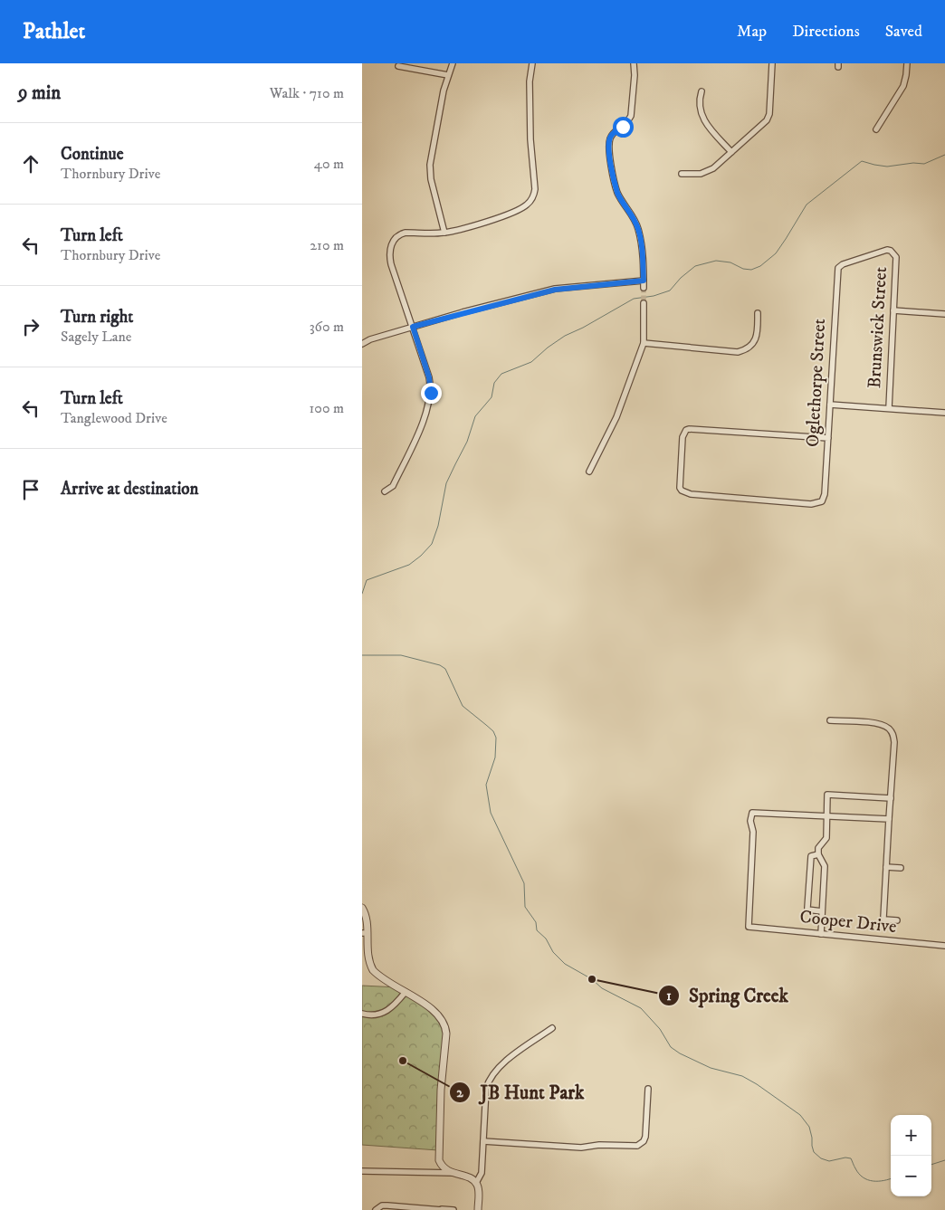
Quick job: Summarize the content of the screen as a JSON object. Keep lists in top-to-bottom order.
{
  "streets": {
    "street": ["Brunswick Street", "Oglethorpe Street", "Cooper Drive"]
  },
  "crossings": [
    ["Brunswick Street", "Oglethorpe Street"]
  ],
  "places": ["Spring Creek", "JB Hunt Park"],
  "page": {
    "header": "Pathlet",
    "nav": ["Map", "Directions", "Saved"],
    "heading": ["9 min", "Walk · 710 m"],
    "list": [
      ["Continue", "Thornbury Drive", "40 m"],
      ["Turn left", "Thornbury Drive", "210 m"],
      ["Turn right", "Sagely Lane", "360 m"],
      ["Turn left", "Tanglewood Drive", "100 m"],
      "Arrive at destination"
    ],
    "map_buttons": ["+", "−"]
  }
}
